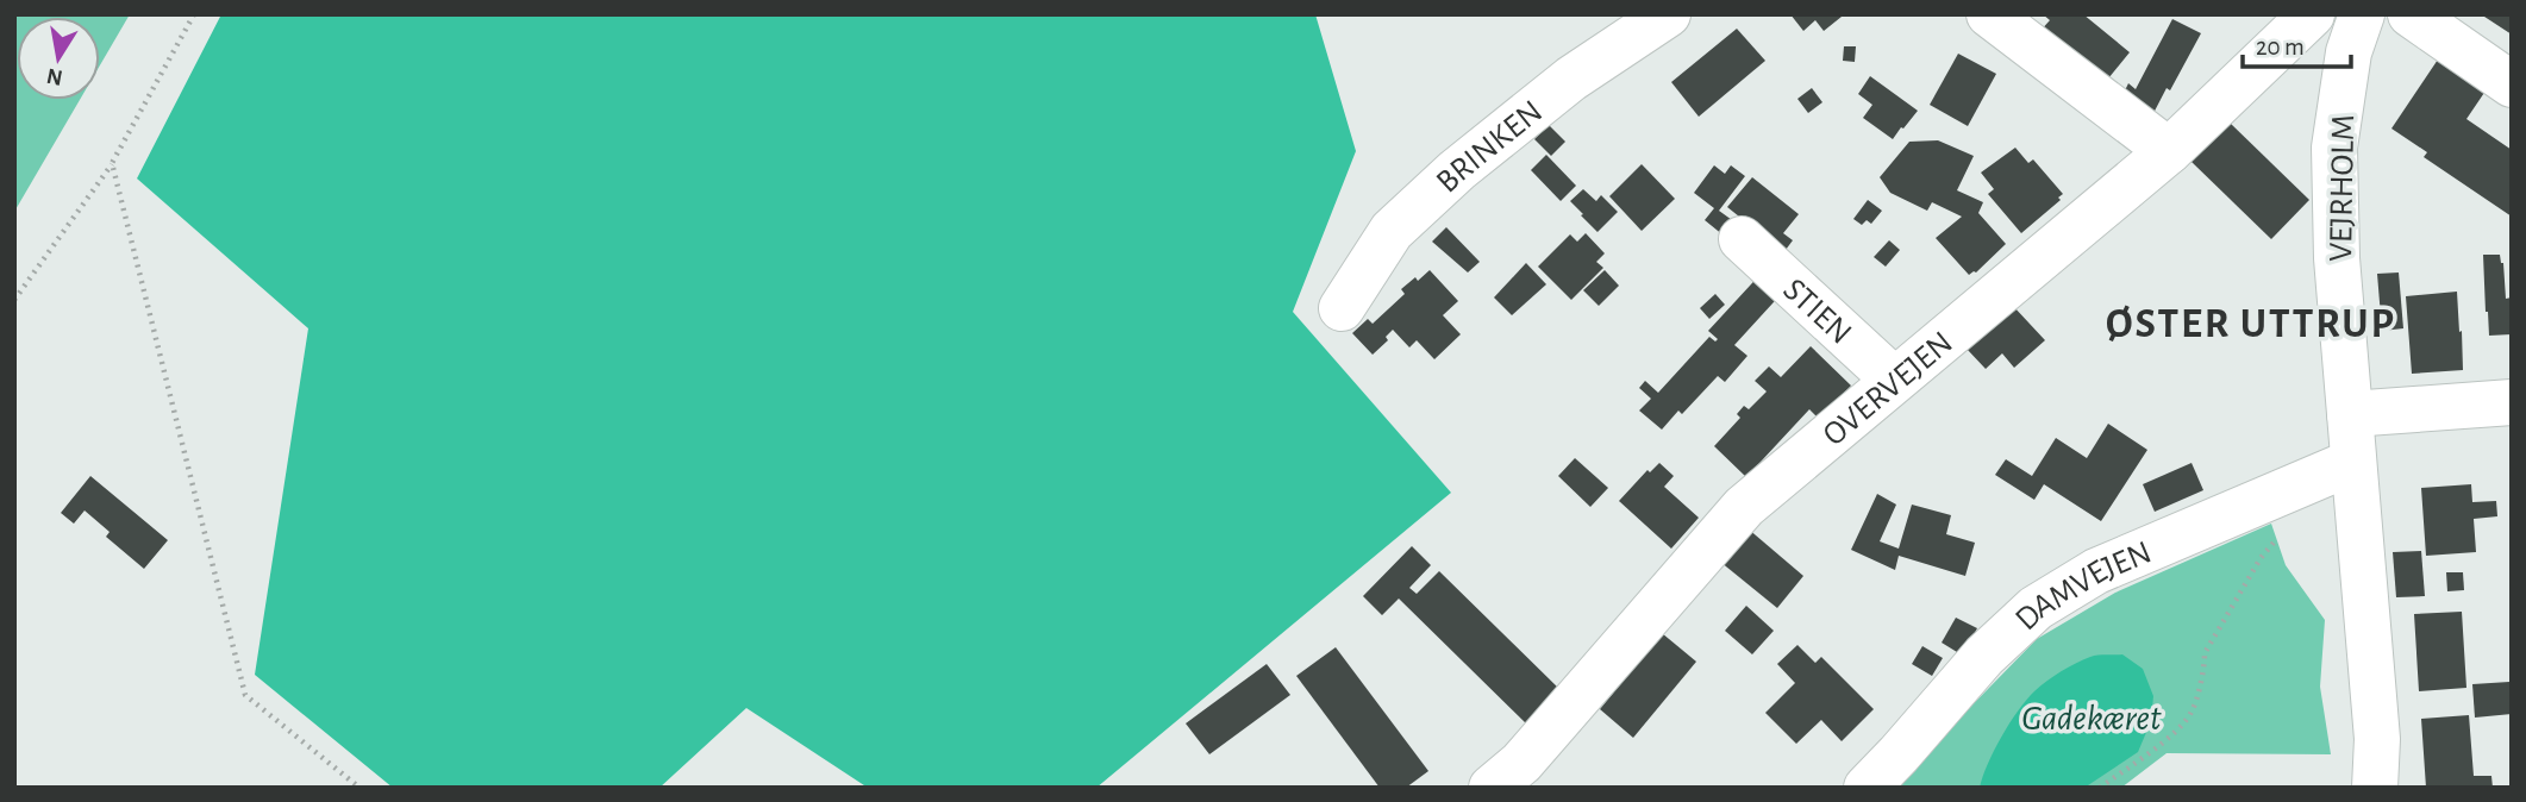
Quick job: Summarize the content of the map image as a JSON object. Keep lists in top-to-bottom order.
{
  "streets": {
    "street": [
      "BRINKEN",
      "VEJRHOLM",
      "STIEN",
      "OVERVEJEN",
      "DAMVEJEN"
    ]
  },
  "crossings": [
    ["VEJRHOLM", "DAMVEJEN"],
    ["STIEN", "OVERVEJEN"]
  ],
  "districts": ["ØSTER UTTRUP"],
  "water": ["Gadekæret"],
  "scale_bar": "20 m",
  "north": "bottom"
}
